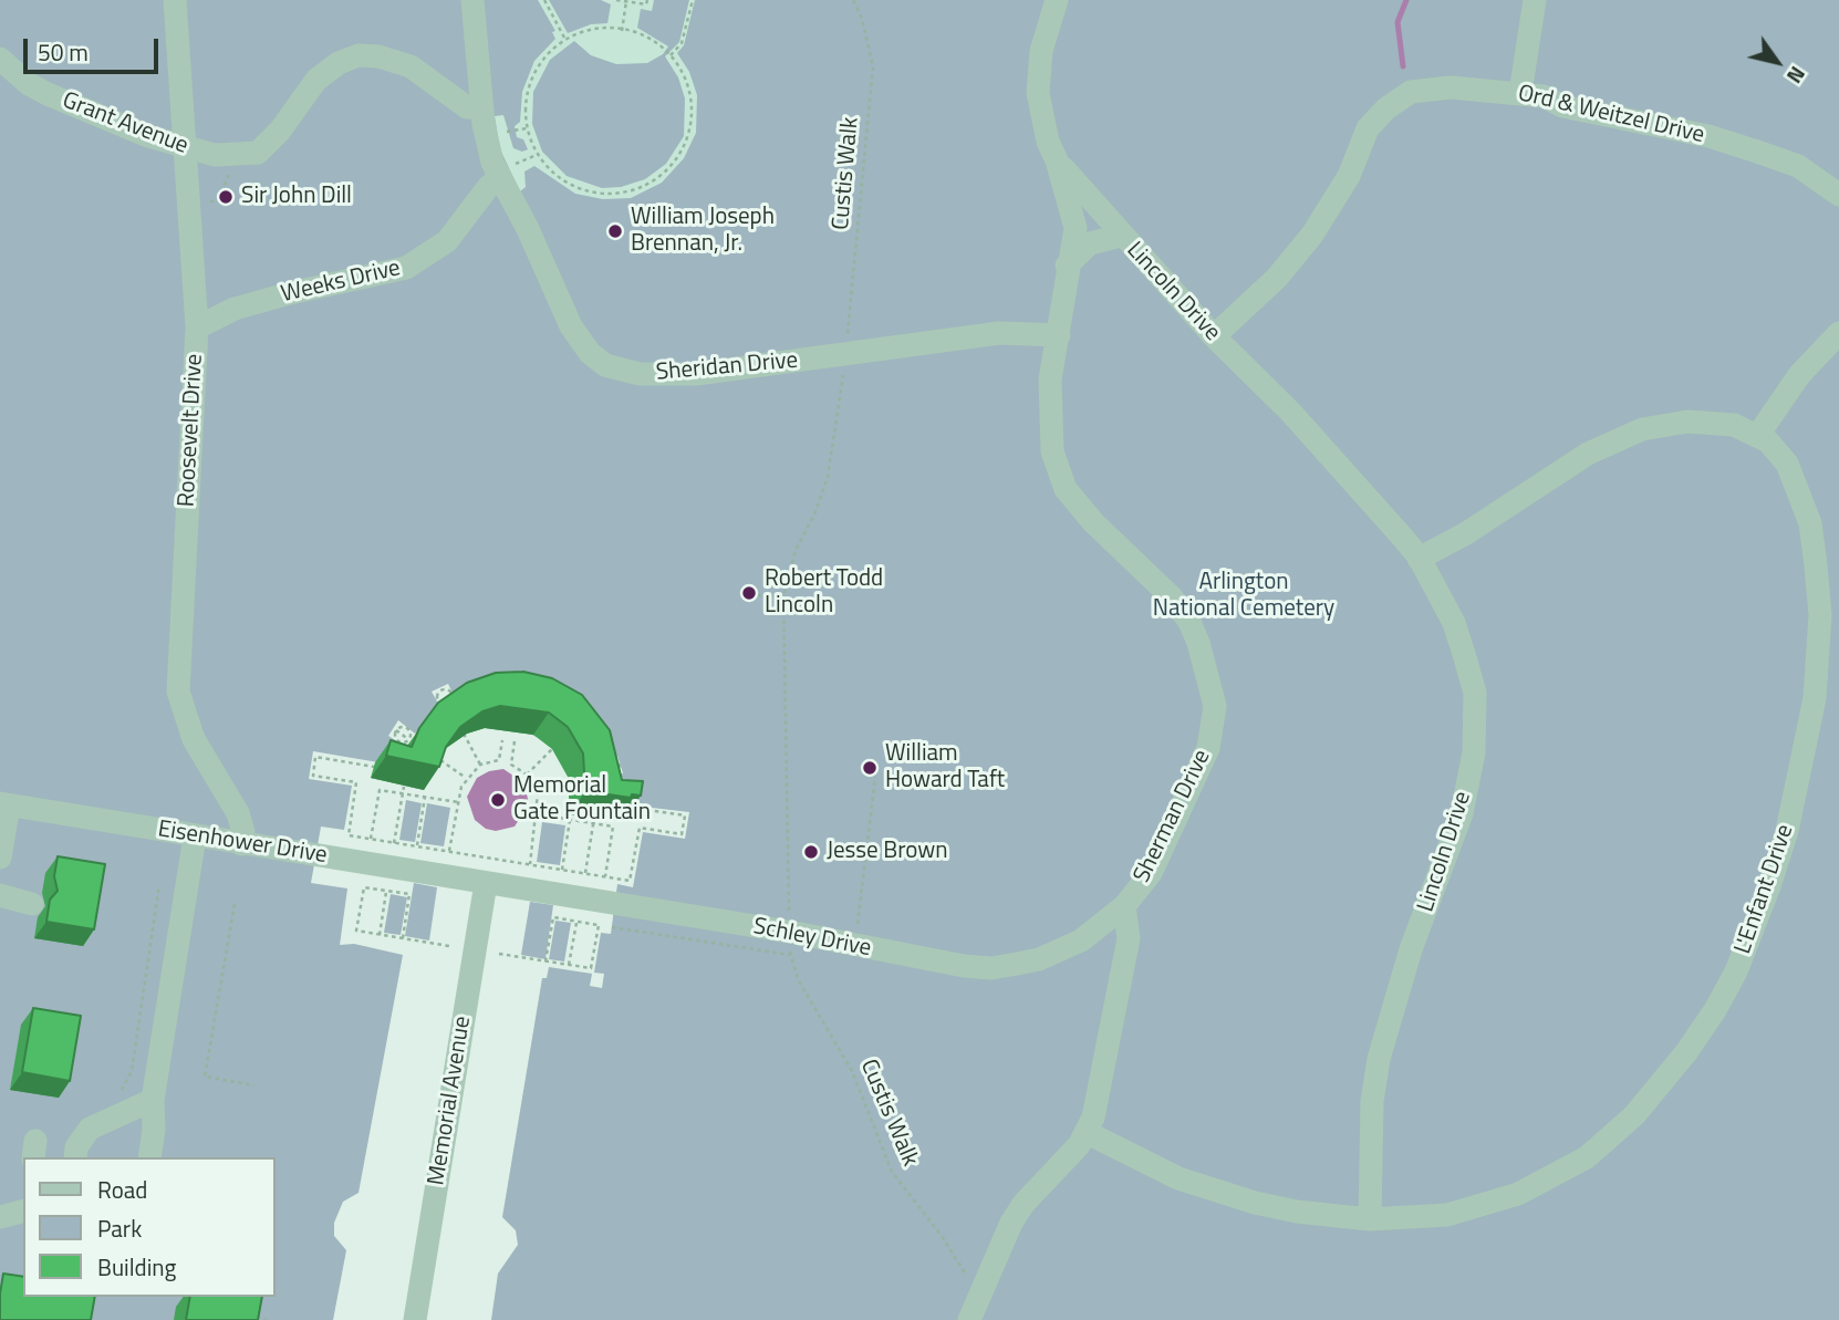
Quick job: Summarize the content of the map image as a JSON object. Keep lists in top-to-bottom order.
{
  "streets": {
    "street": [
      "Ord & Weitzel Drive",
      "Grant Avenue",
      "Weeks Drive",
      "Lincoln Drive",
      "Sheridan Drive",
      "Roosevelt Drive",
      "Sherman Drive",
      "Eisenhower Drive",
      "L'Enfant Drive",
      "Schley Drive",
      "Memorial Avenue"
    ],
    "path": ["Custis Walk"]
  },
  "crossings": [
    ["Ord & Weitzel Drive", "Lincoln Drive"],
    ["Grant Avenue", "Sheridan Drive"],
    ["Grant Avenue", "Roosevelt Drive"],
    ["Custis Walk", "Sheridan Drive"],
    ["Weeks Drive", "Sheridan Drive"],
    ["Weeks Drive", "Roosevelt Drive"],
    ["Lincoln Drive", "Sherman Drive"],
    ["Lincoln Drive", "L'Enfant Drive"],
    ["Sheridan Drive", "Sherman Drive"],
    ["Roosevelt Drive", "Eisenhower Drive"],
    ["Sherman Drive", "L'Enfant Drive"],
    ["Sherman Drive", "Schley Drive"],
    ["Eisenhower Drive", "Schley Drive"],
    ["Eisenhower Drive", "Memorial Avenue"],
    ["Schley Drive", "Memorial Avenue"]
  ],
  "parks": ["Arlington National Cemetery"],
  "places": [
    "Sir John Dill",
    "William Joseph Brennan, Jr.",
    "Robert Todd Lincoln",
    "William Howard Taft",
    "Memorial Gate Fountain",
    "Jesse Brown"
  ],
  "legend": ["Road", "Park", "Building"],
  "scale_bar": "50 m",
  "north": "bottom right"
}
